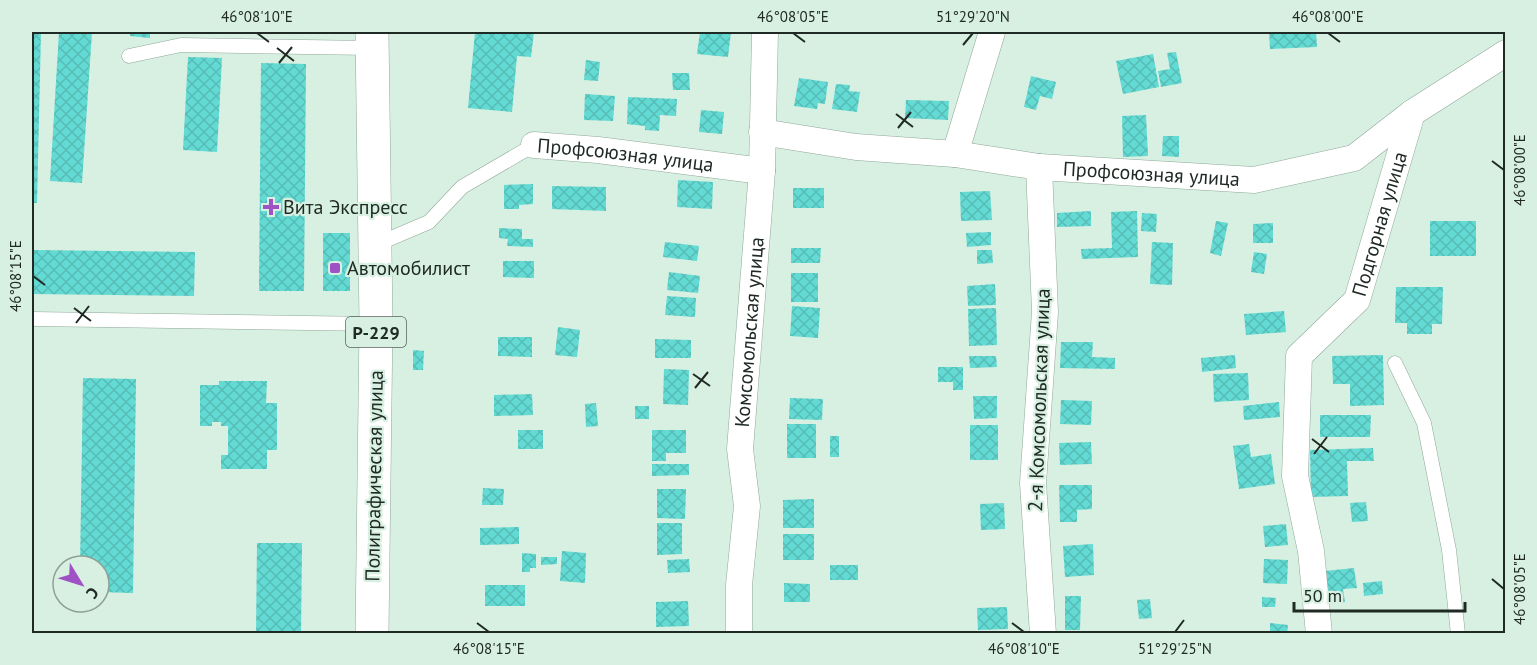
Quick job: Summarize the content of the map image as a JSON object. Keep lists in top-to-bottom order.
{
  "streets": {
    "main road": ["Р-229", "Полиграфическая улица"],
    "street": [
      "Профсоюзная улица",
      "Подгорная улица",
      "Комсомольская улица",
      "2-я Комсомольская улица"
    ]
  },
  "crossings": [
    ["Профсоюзная улица", "Подгорная улица"],
    ["Профсоюзная улица", "Комсомольская улица"],
    ["Профсоюзная улица", "2-я Комсомольская улица"],
    ["Профсоюзная улица", "Полиграфическая улица"]
  ],
  "places": {
    "health": ["Вита Экспресс"],
    "transit": ["Автомобилист"]
  },
  "scale_bar": "50 m",
  "north": "bottom right",
  "coordinates": [
    "46°08'10\"E",
    "46°08'05\"E",
    "51°29'20\"N",
    "46°08'00\"E",
    "46°08'15\"E",
    "51°29'25\"N"
  ]
}
